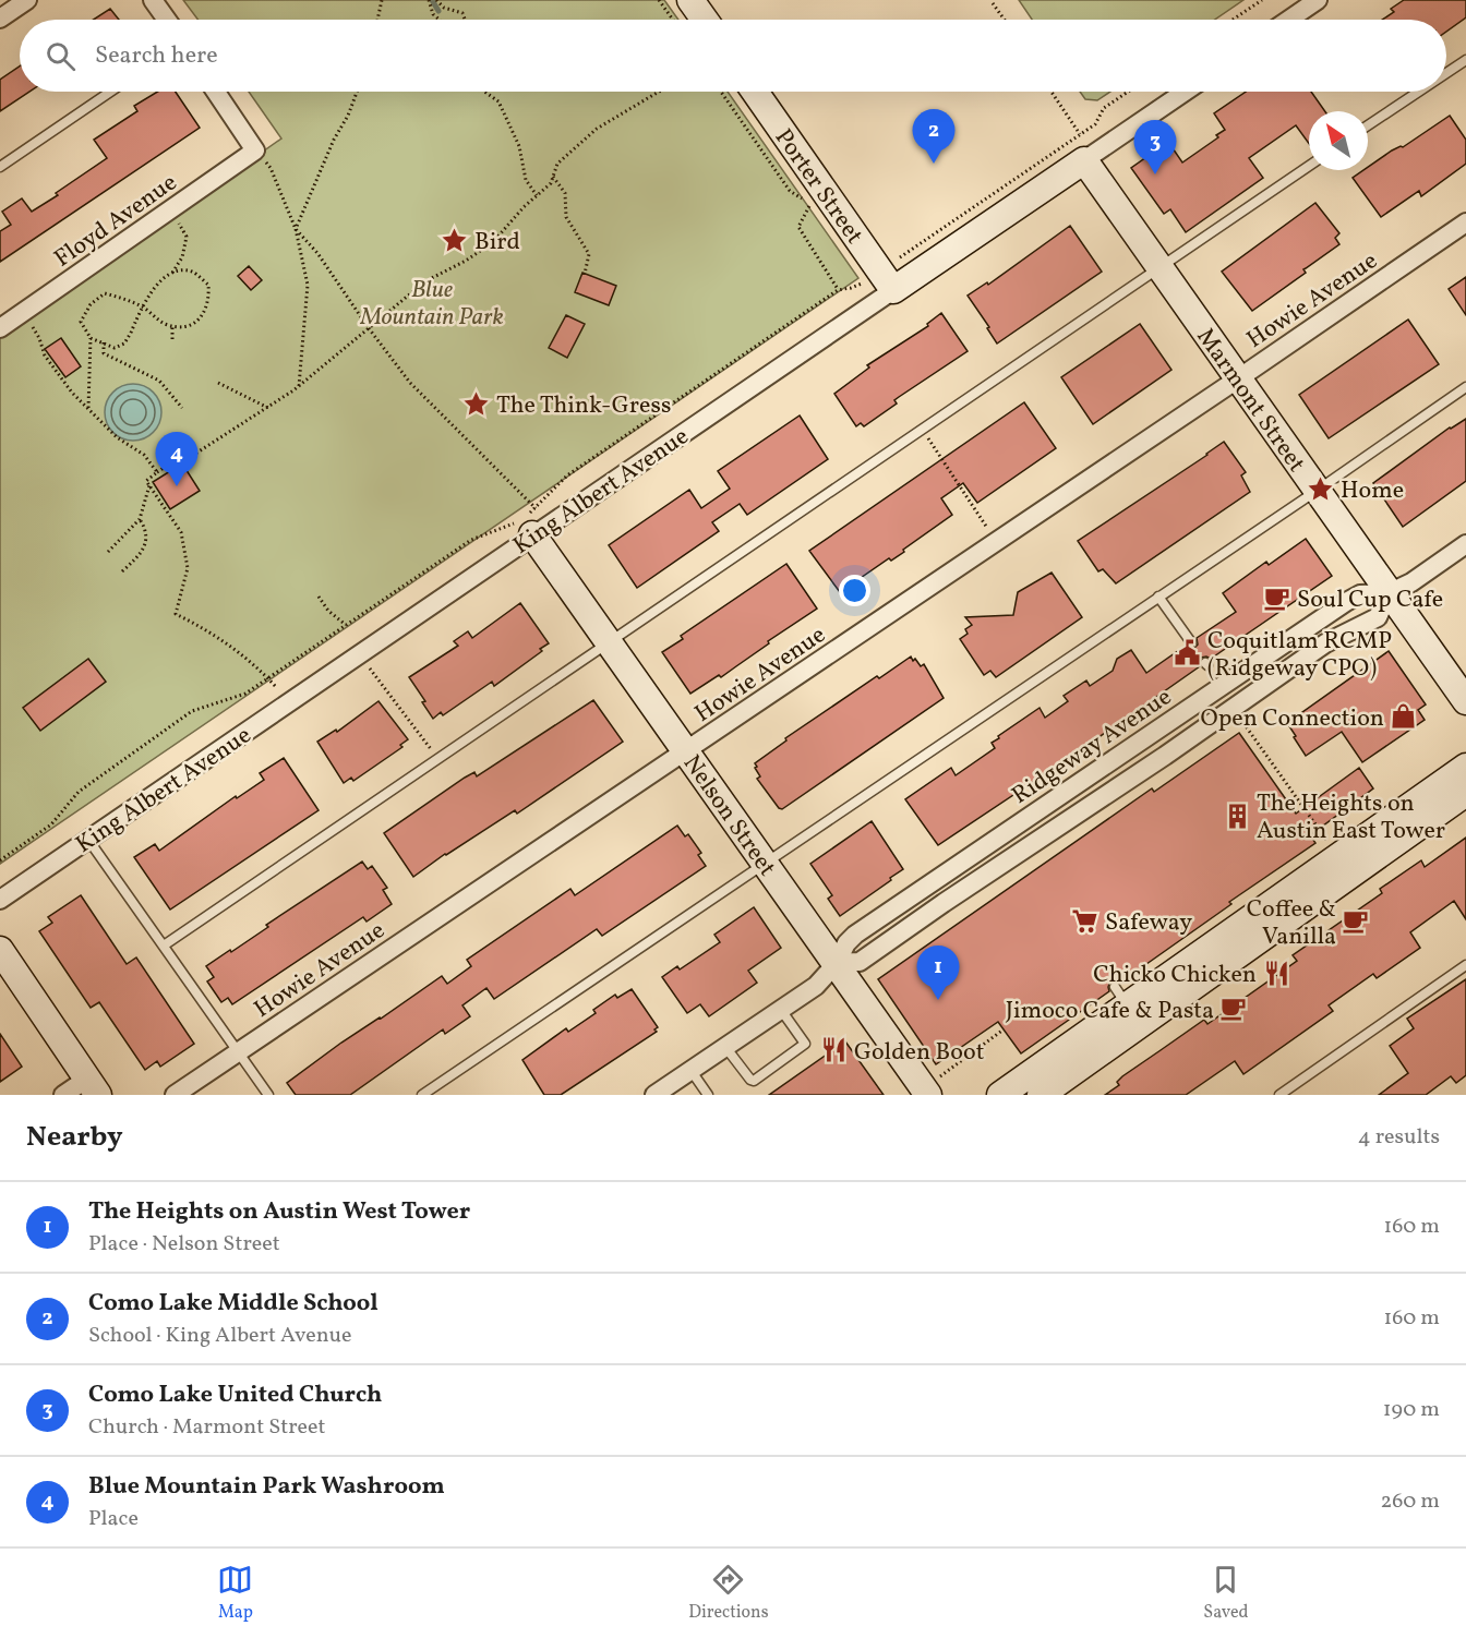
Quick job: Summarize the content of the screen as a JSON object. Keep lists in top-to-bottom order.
{
  "streets": {
    "street": [
      "Porter Street",
      "Floyd Avenue",
      "Howie Avenue",
      "Marmont Street",
      "King Albert Avenue",
      "Ridgeway Avenue",
      "Nelson Street"
    ]
  },
  "crossings": [
    ["Porter Street", "King Albert Avenue"],
    ["Howie Avenue", "Marmont Street"],
    ["Howie Avenue", "Nelson Street"],
    ["Marmont Street", "King Albert Avenue"],
    ["Marmont Street", "Ridgeway Avenue"],
    ["King Albert Avenue", "Nelson Street"],
    ["Ridgeway Avenue", "Nelson Street"]
  ],
  "parks": ["Blue Mountain Park"],
  "places": {
    "place": ["Bird", "The Think-Gress", "Home"],
    "cafe": ["Soul Cup Cafe", "Coffee & Vanilla", "Jimoco Cafe & Pasta"],
    "public building": ["Coquitlam RCMP (Ridgeway CPO)"],
    "shop": ["Open Connection"],
    "building": ["The Heights on Austin East Tower"],
    "supermarket": ["Safeway"],
    "restaurant": ["Chicko Chicken", "Golden Boot"]
  },
  "north": "top left",
  "page": {
    "search": "Search here",
    "pins": [
      "2",
      "3",
      "4",
      "1"
    ],
    "heading": ["Nearby", "4 results"],
    "list": [
      {
        "mark": "1",
        "name": "The Heights on Austin West Tower",
        "note": "Place · Nelson Street",
        "value": "160 m"
      },
      {
        "mark": "2",
        "name": "Como Lake Middle School",
        "note": "School · King Albert Avenue",
        "value": "160 m"
      },
      {
        "mark": "3",
        "name": "Como Lake United Church",
        "note": "Church · Marmont Street",
        "value": "190 m"
      },
      {
        "mark": "4",
        "name": "Blue Mountain Park Washroom",
        "note": "Place",
        "value": "260 m"
      }
    ],
    "nav": ["Map", "Directions", "Saved"]
  }
}
